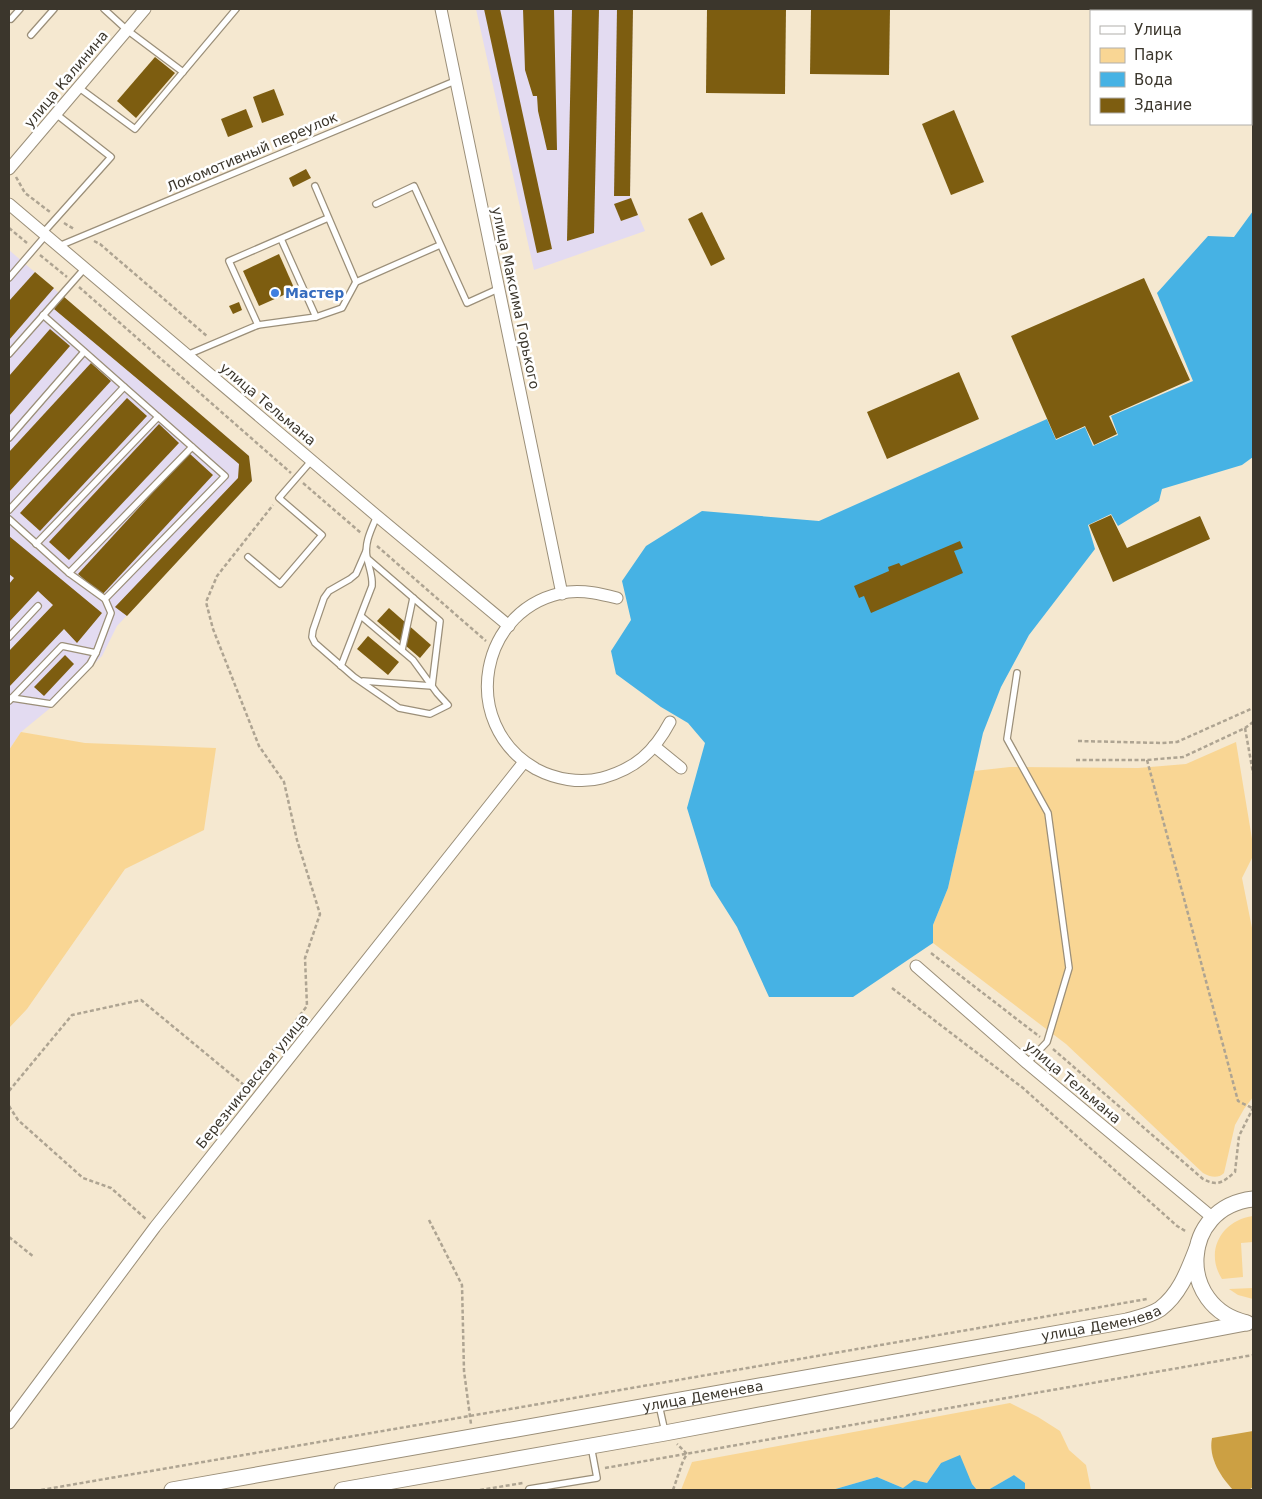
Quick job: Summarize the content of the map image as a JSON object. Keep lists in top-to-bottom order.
{
  "streets": {
    "main road": ["улица Деменева"],
    "street": [
      "улица Калинина",
      "улица Максима Горького",
      "улица Тельмана",
      "Березниковская улица"
    ],
    "lane": ["Локомотивный переулок"]
  },
  "crossings": [
    ["Локомотивный переулок", "улица Максима Горького"],
    ["Локомотивный переулок", "улица Тельмана"],
    ["улица Тельмана", "улица Деменева"]
  ],
  "places": ["Мастер"],
  "legend": [
    "Улица",
    "Парк",
    "Вода",
    "Здание"
  ]
}
